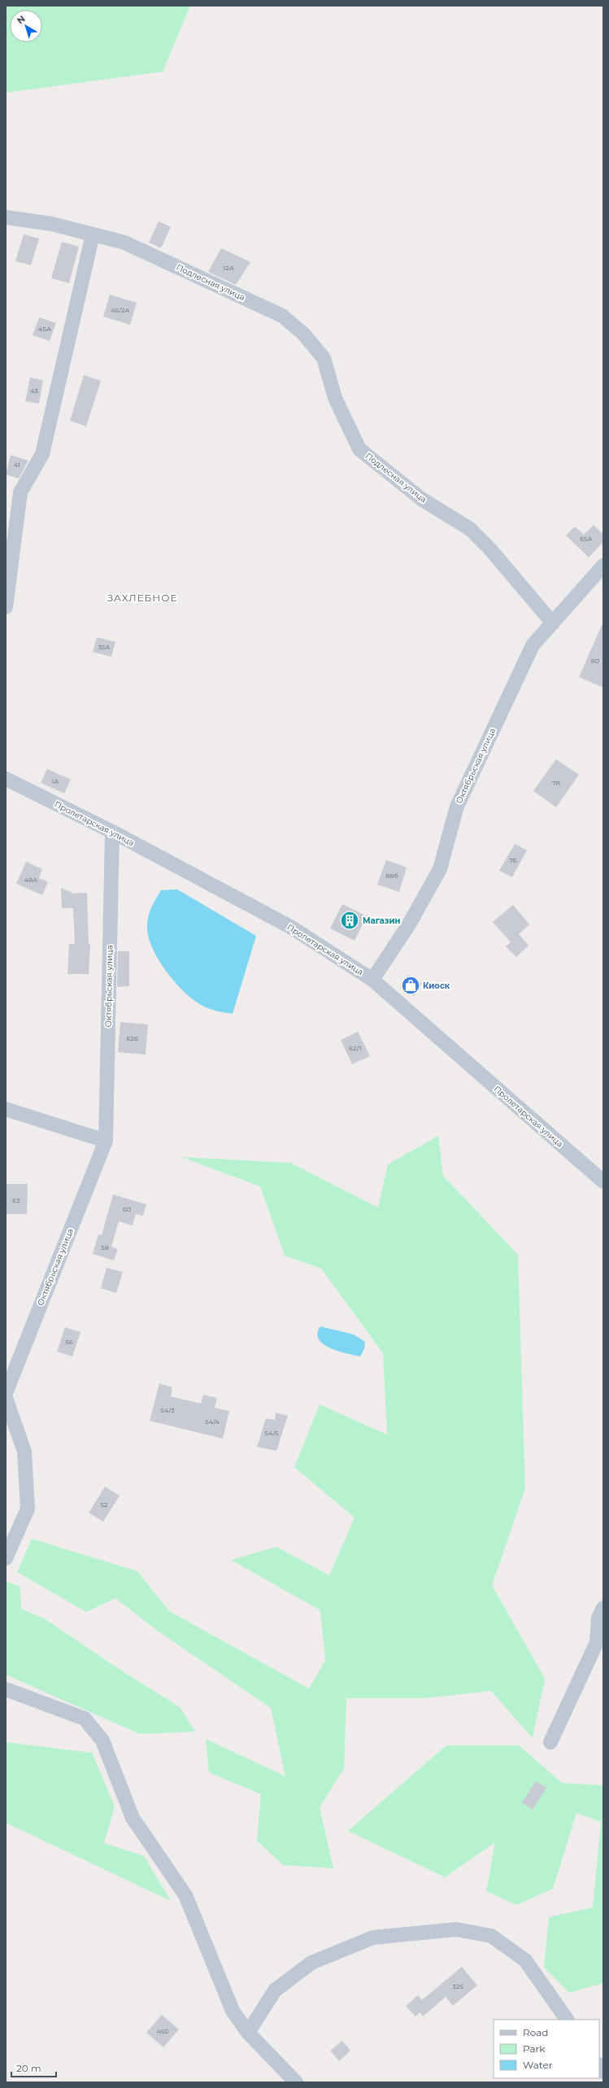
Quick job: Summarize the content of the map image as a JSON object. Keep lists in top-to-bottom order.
{
  "streets": {
    "street": ["Подлесная улица", "Октябрьская улица", "Пролетарская улица"]
  },
  "crossings": [
    ["Подлесная улица", "Октябрьская улица"],
    ["Октябрьская улица", "Пролетарская улица"]
  ],
  "districts": ["ЗАХЛЕБНОЕ"],
  "places": {
    "building": ["Магазин"],
    "shop": ["Киоск"]
  },
  "house_numbers": [
    "12А",
    "45/2А",
    "45А",
    "43",
    "41",
    "65А",
    "35А",
    "80",
    "1А",
    "78",
    "76",
    "88б",
    "48А",
    "62Б",
    "62/1",
    "63",
    "60",
    "58",
    "56",
    "54/3",
    "54/4",
    "54/5",
    "52",
    "325",
    "450"
  ],
  "legend": ["Road", "Park", "Water"],
  "scale_bar": "20 m",
  "north": "top left"
}
